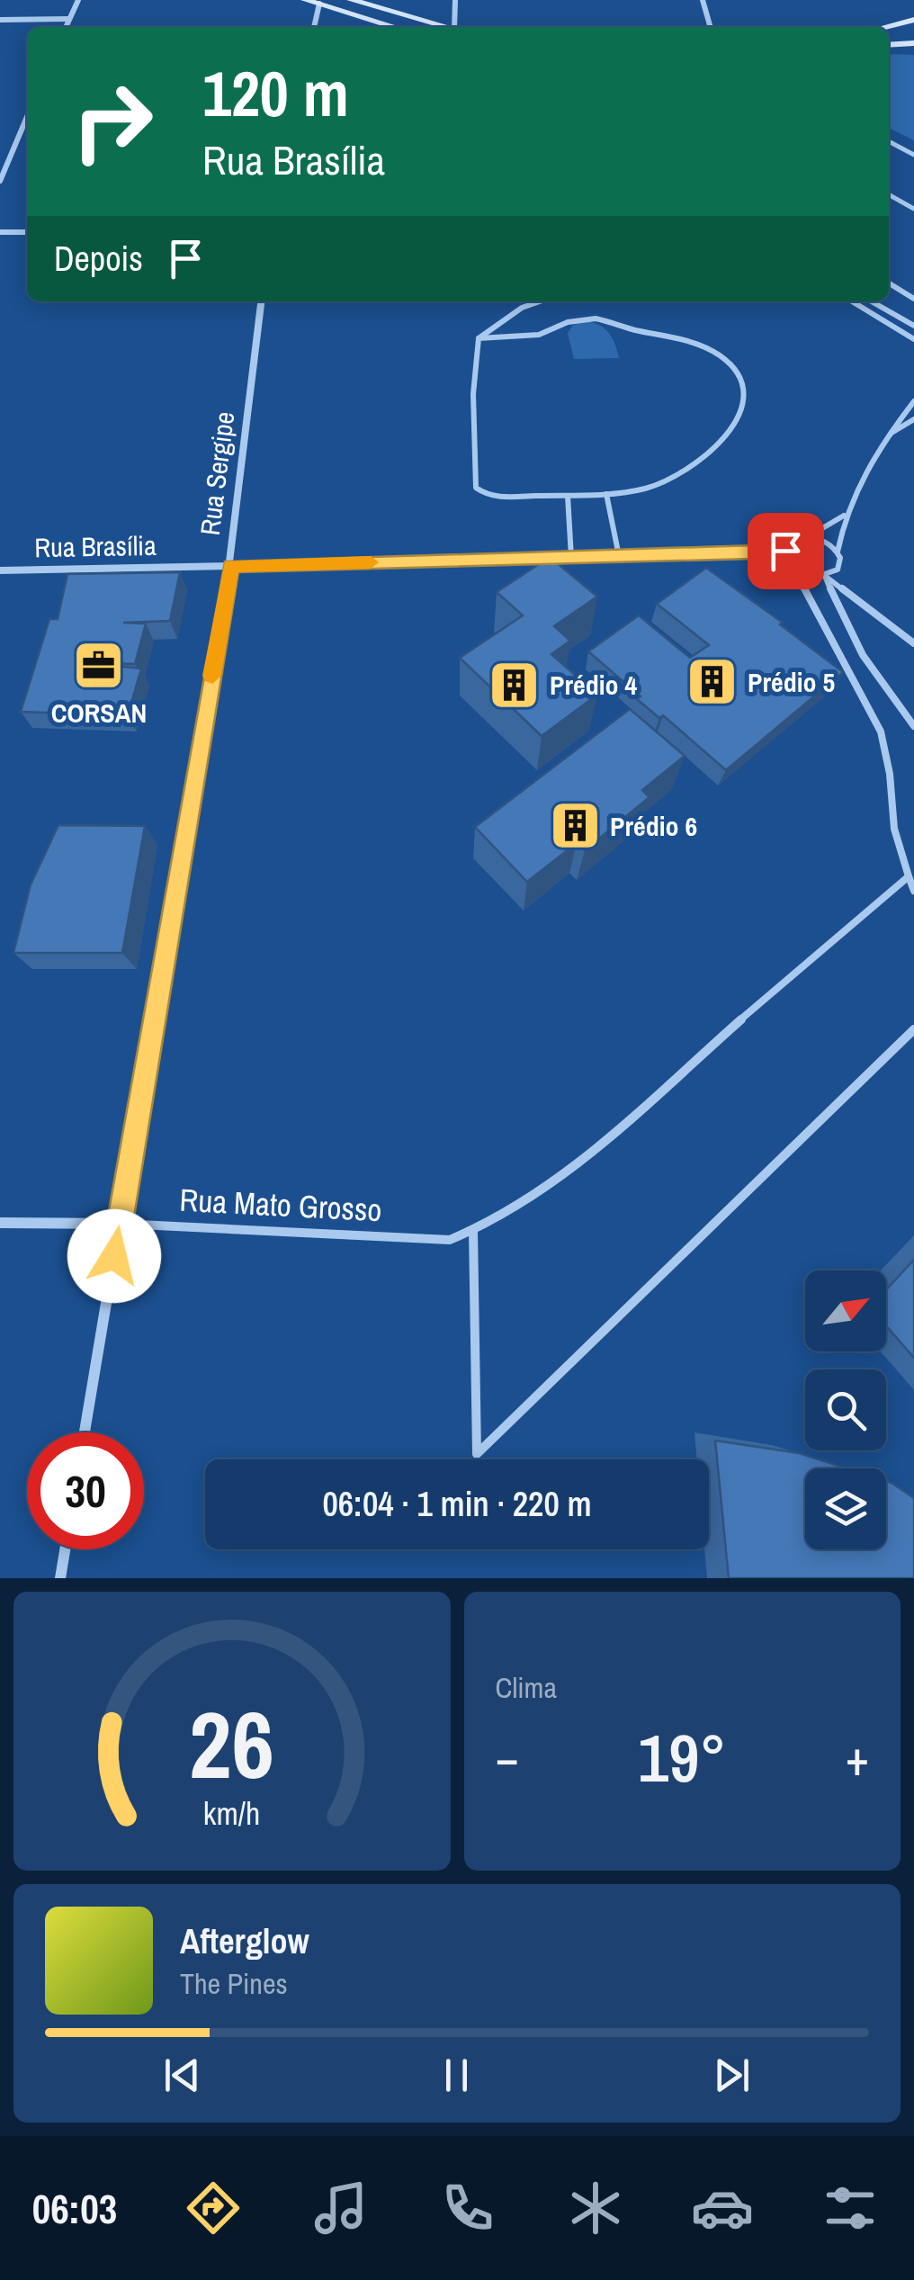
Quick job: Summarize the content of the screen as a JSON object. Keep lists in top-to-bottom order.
{
  "streets": {
    "street": ["Rua Sergipe", "Rua Brasília", "Rua Mato Grosso"]
  },
  "crossings": [
    ["Rua Sergipe", "Rua Brasília"],
    ["Rua Sergipe", "Rua Mato Grosso"]
  ],
  "places": {
    "office": ["CORSAN"],
    "building": ["Prédio 5", "Prédio 4", "Prédio 6"]
  },
  "north": "top right",
  "page": {
    "turn": ["120 m", "Rua Brasília"],
    "then": "Depois",
    "limit": "30",
    "trip": "06:04 · 1 min · 220 m",
    "tile": "Clima",
    "heat": ["−", "19°", "+"],
    "song": ["Afterglow", "The Pines"],
    "tabs": "06:03",
    "gauge": ["26", "km/h"]
  }
}
